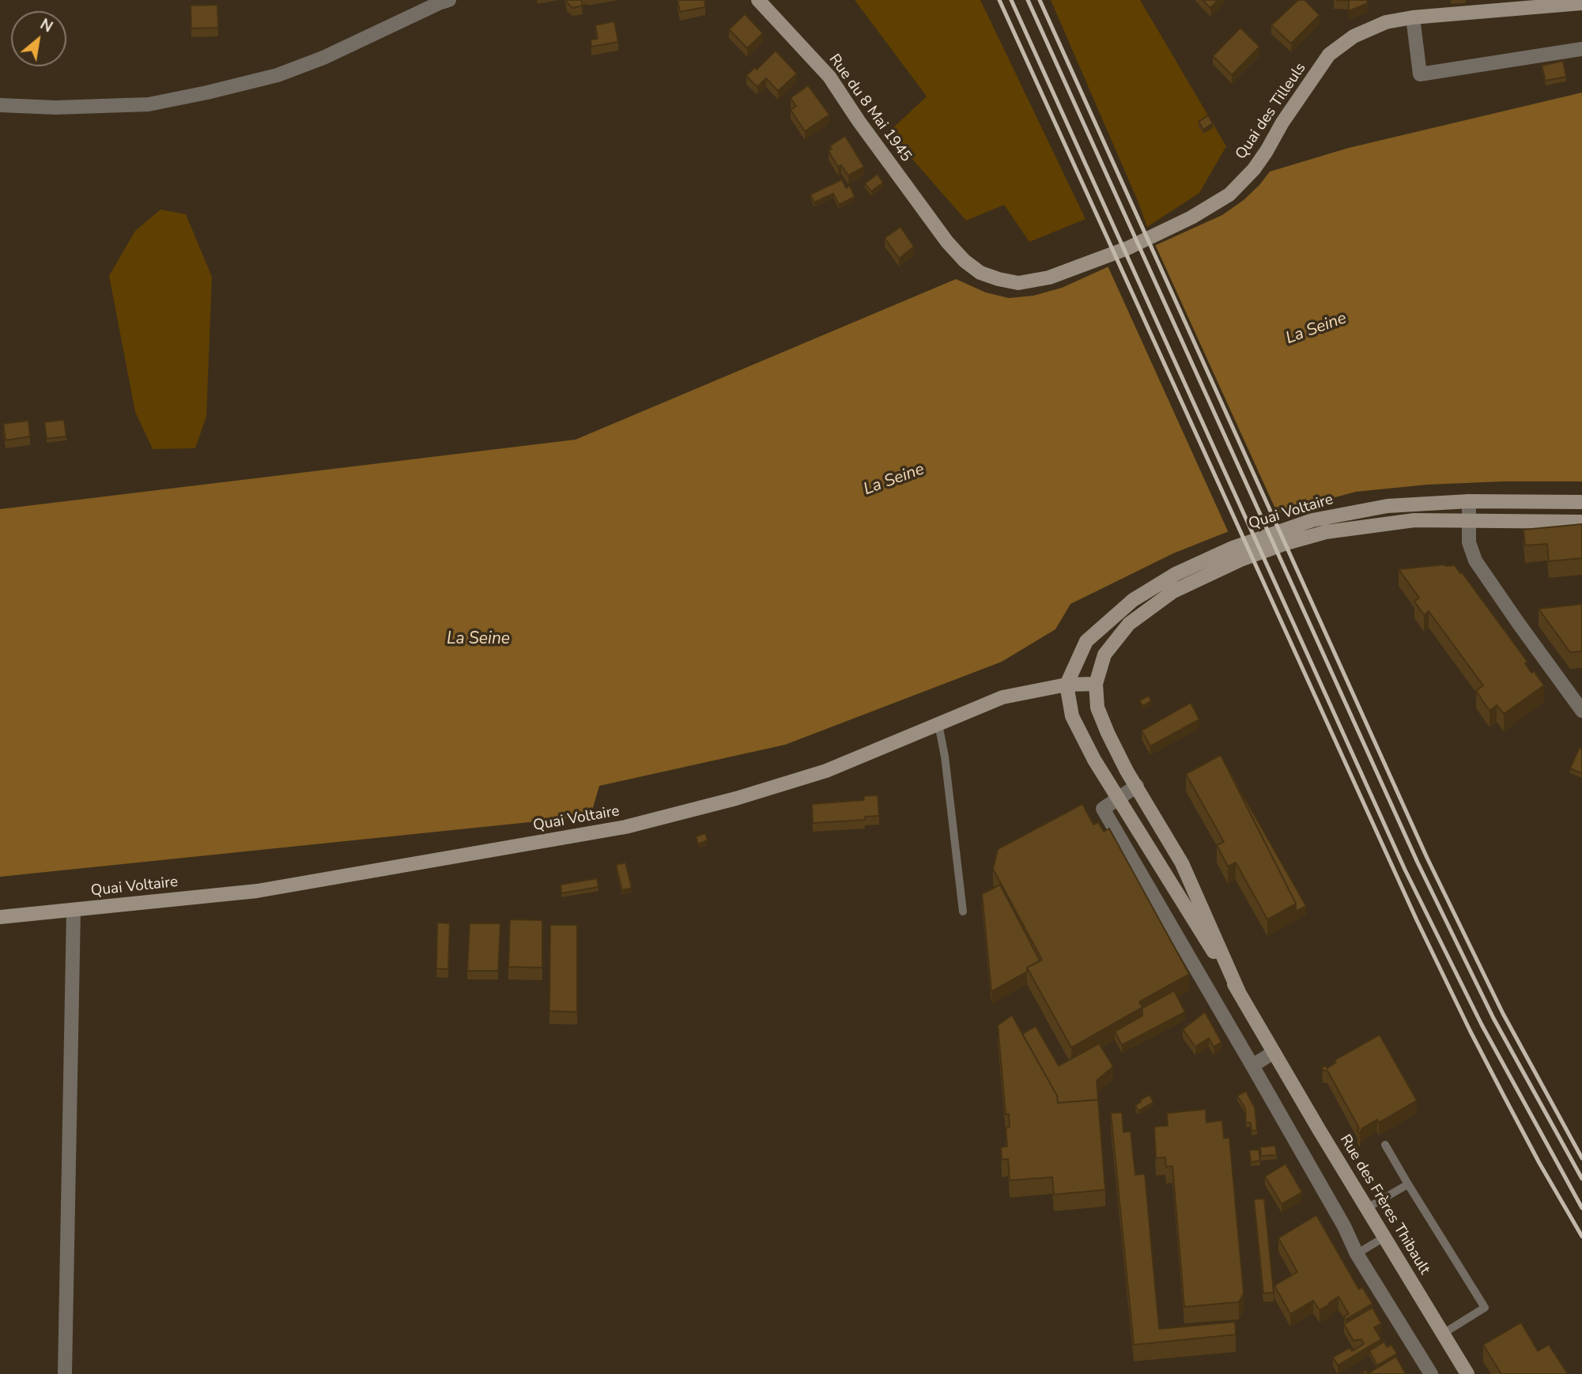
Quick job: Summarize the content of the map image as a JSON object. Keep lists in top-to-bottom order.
{
  "streets": {
    "street": [
      "Rue du 8 Mai 1945",
      "Quai des Tilleuls",
      "Quai Voltaire",
      "Rue des Frères Thibault"
    ]
  },
  "crossings": [
    ["Rue du 8 Mai 1945", "Quai des Tilleuls"],
    ["Quai Voltaire", "Rue des Frères Thibault"]
  ],
  "water": ["La Seine"],
  "north": "top right"
}
